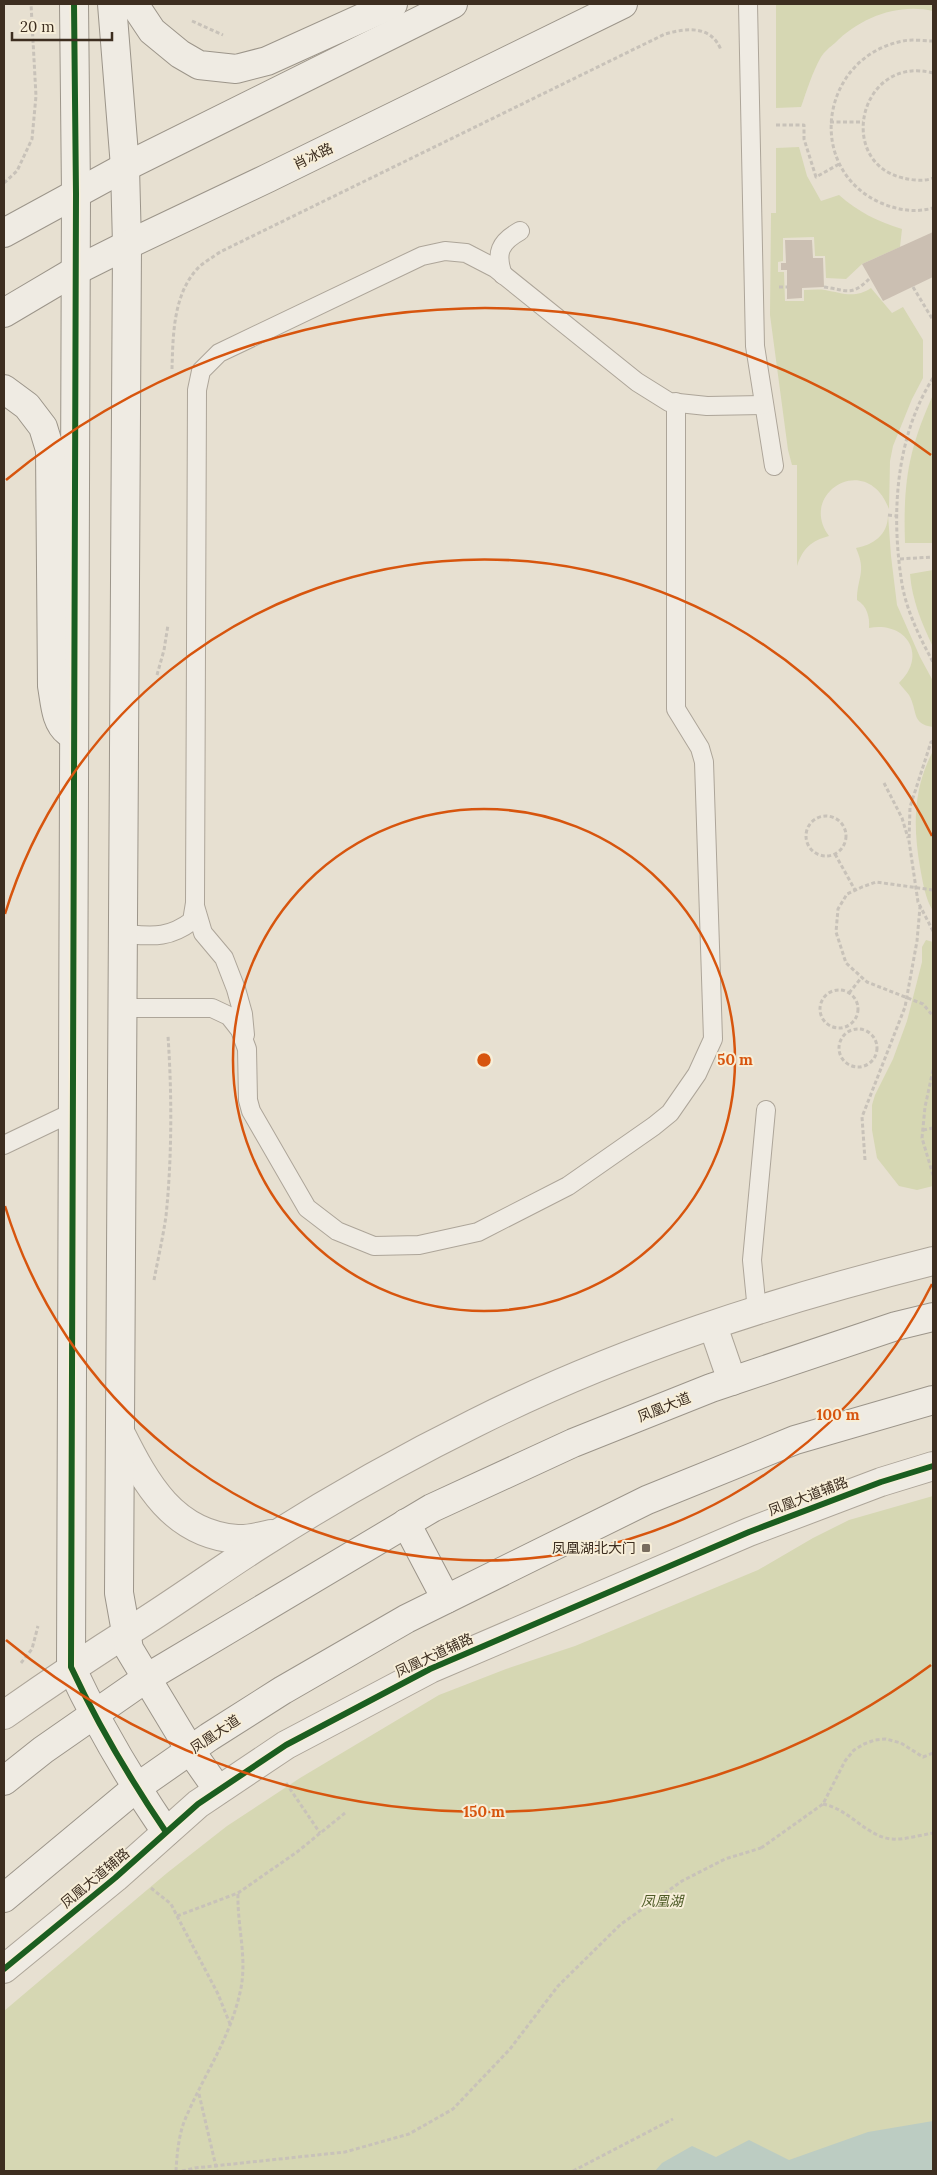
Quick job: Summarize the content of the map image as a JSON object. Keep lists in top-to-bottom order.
{
  "streets": {
    "street": ["肖冰路", "凤凰大道", "凤凰大道辅路"]
  },
  "parks": ["凤凰湖"],
  "places": {
    "transit": ["凤凰湖北大门"]
  },
  "scale_bar": "20 m",
  "rings": ["50 m", "100 m", "150 m"]
}
